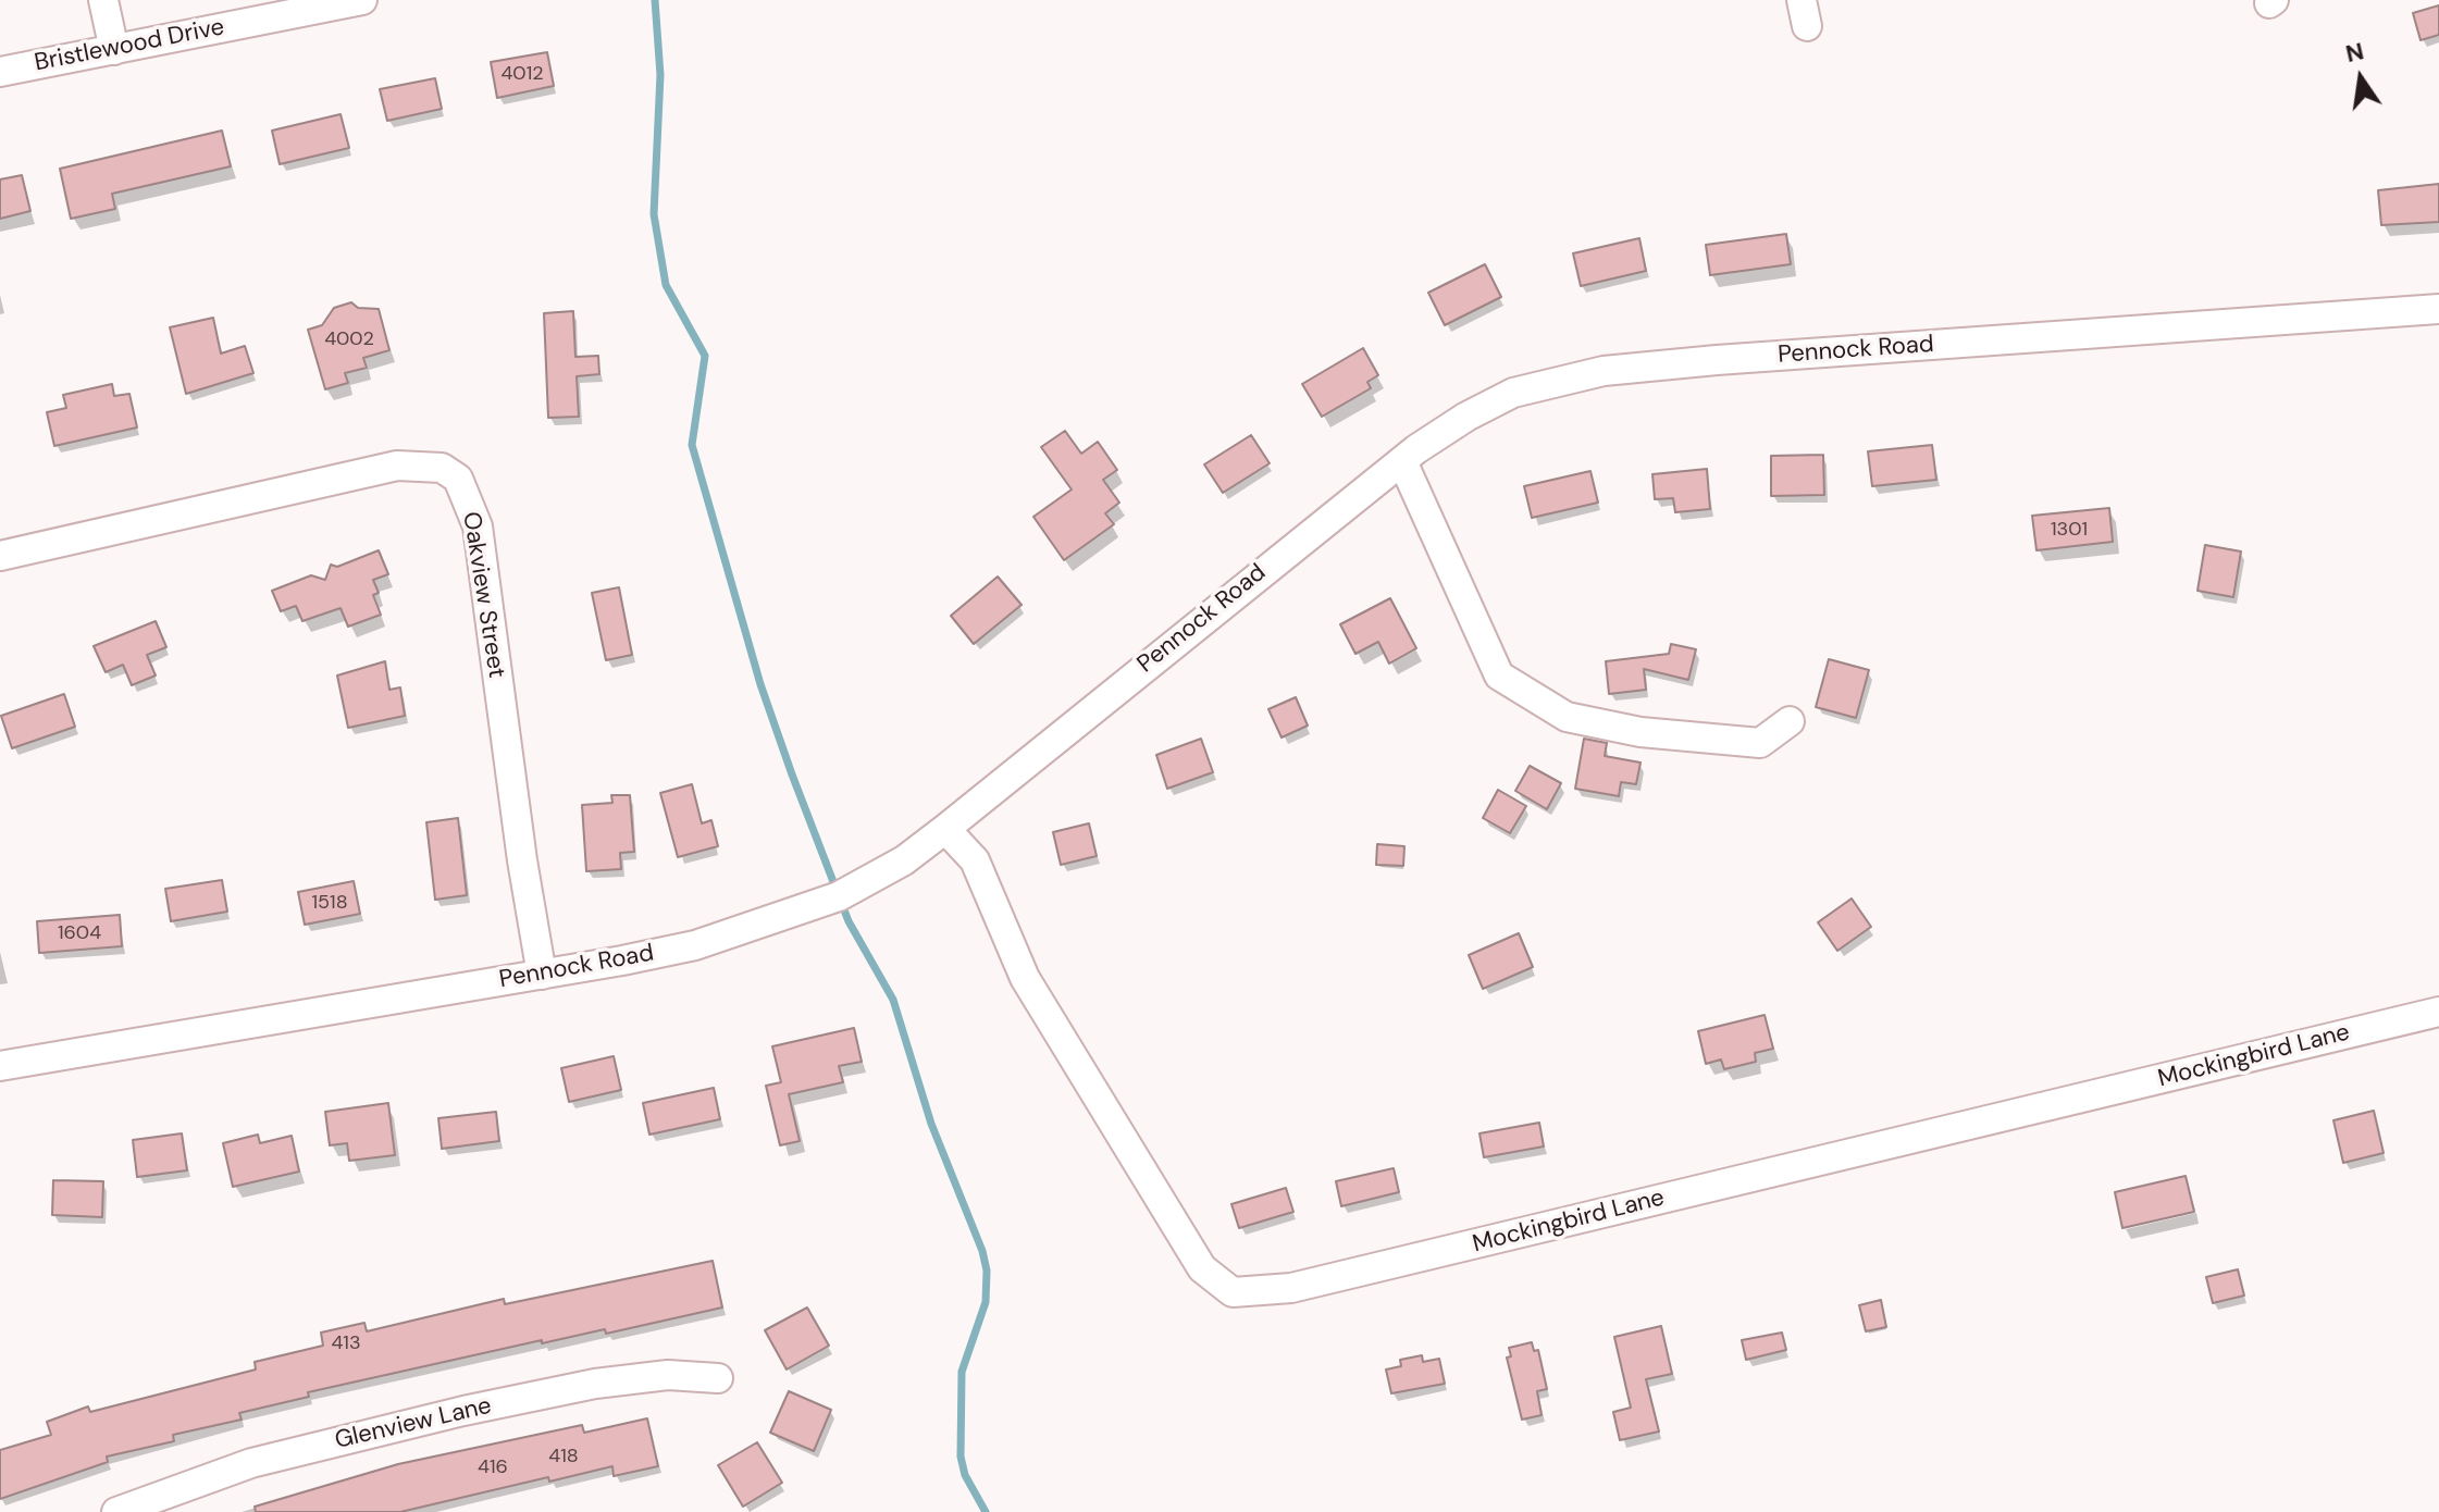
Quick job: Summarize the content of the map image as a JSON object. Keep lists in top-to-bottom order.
{
  "streets": {
    "street": [
      "Bristlewood Drive",
      "Pennock Road",
      "Oakview Street",
      "Mockingbird Lane",
      "Glenview Lane"
    ]
  },
  "crossings": [
    ["Pennock Road", "Oakview Street"],
    ["Pennock Road", "Mockingbird Lane"]
  ],
  "house_numbers": [
    "4012",
    "4002",
    "1301",
    "1518",
    "1604",
    "413",
    "418",
    "416"
  ],
  "north": "top"
}
